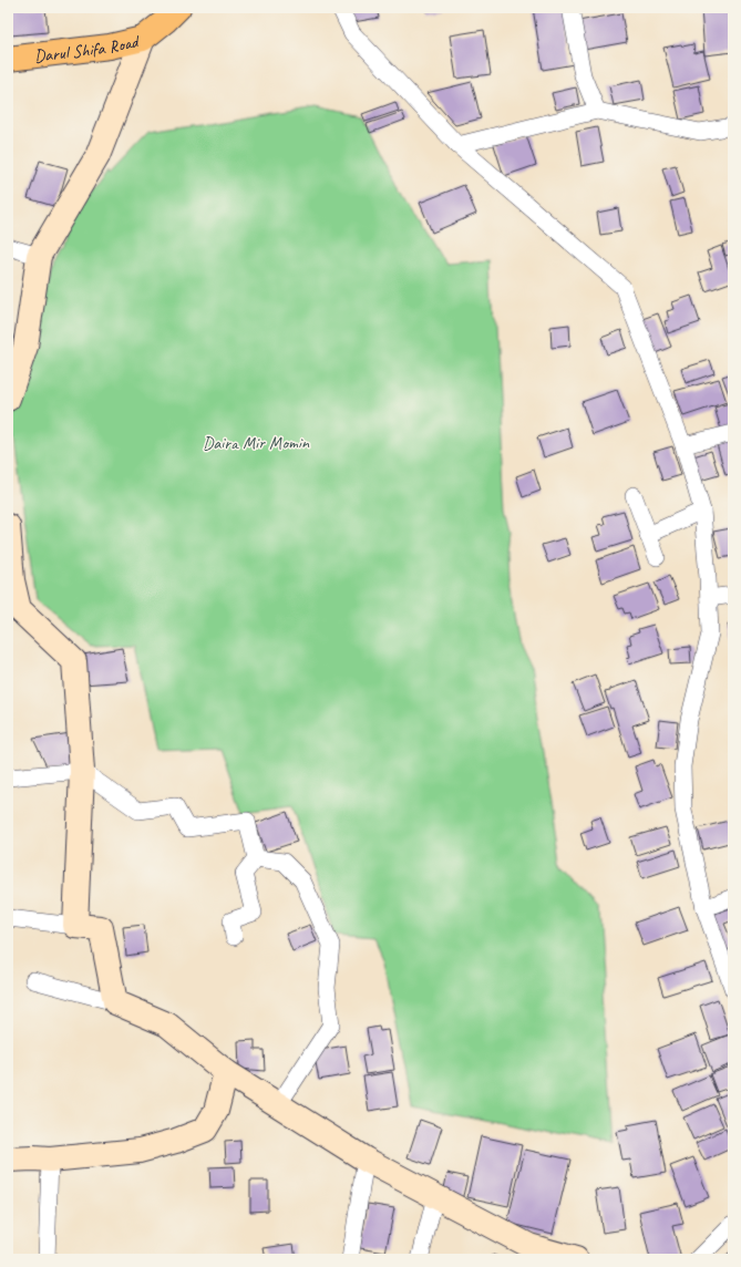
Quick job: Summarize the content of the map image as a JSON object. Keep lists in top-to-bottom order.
{
  "streets": {
    "highway": ["Darul Shifa Road"]
  },
  "parks": ["Daira Mir Momin"]
}
